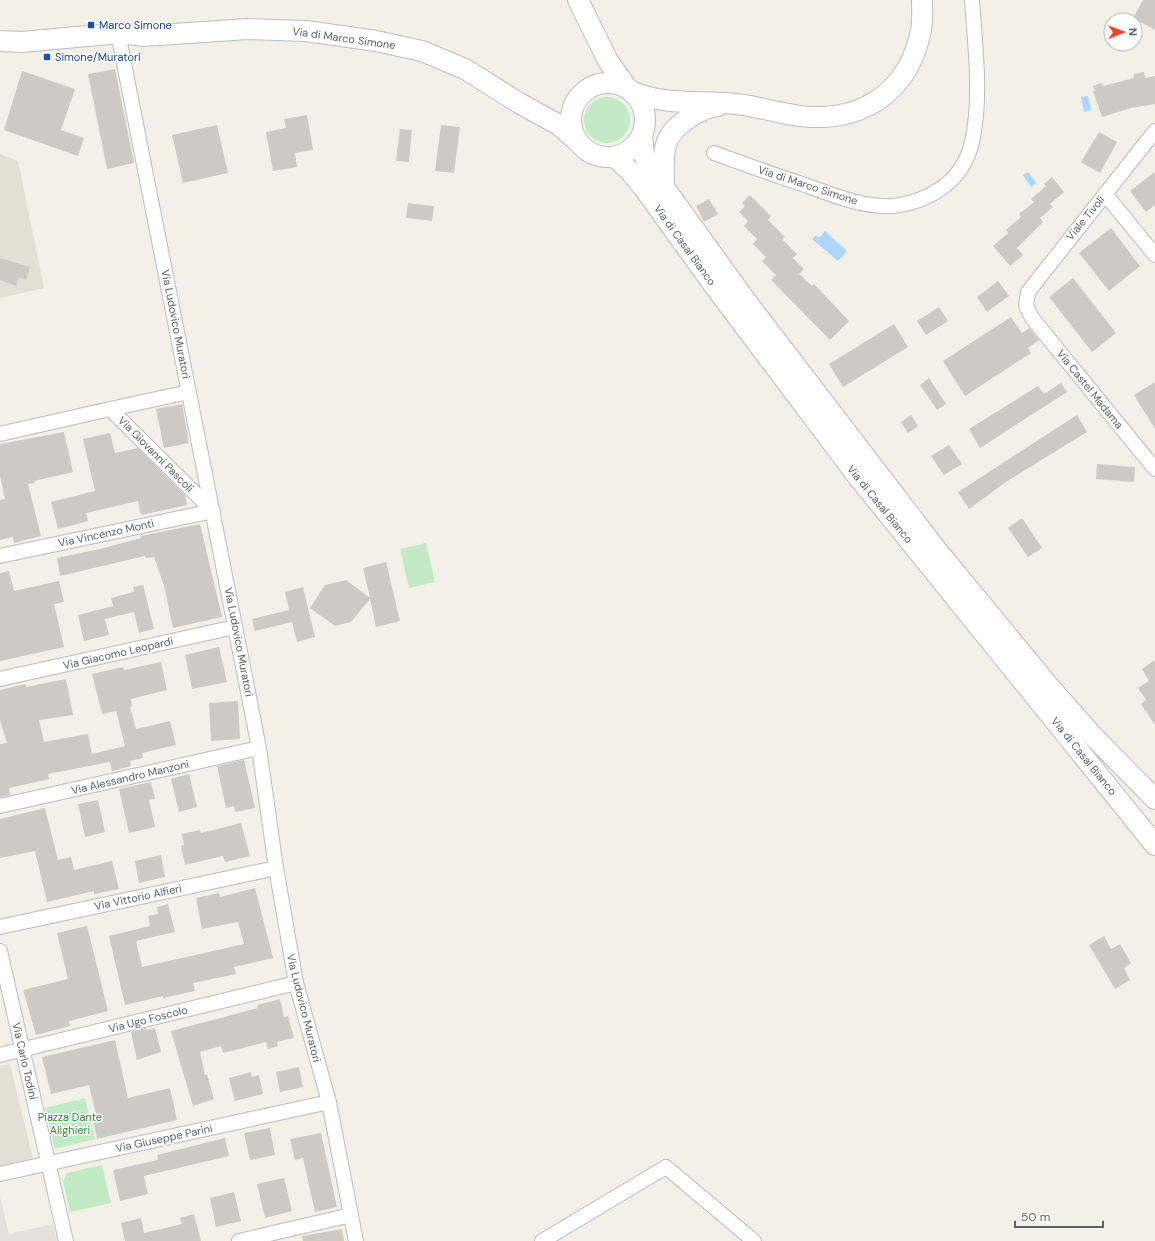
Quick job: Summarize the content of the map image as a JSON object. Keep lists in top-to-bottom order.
{
  "streets": {
    "main road": ["Via di Marco Simone", "Via di Casal Bianco"],
    "street": [
      "Viale Tivoli",
      "Via Ludovico Muratori",
      "Via Castel Madama",
      "Via Giovanni Pascoli",
      "Via Vincenzo Monti",
      "Via Giacomo Leopardi",
      "Via Alessandro Manzoni",
      "Via Vittorio Alfieri",
      "Via Ugo Foscolo",
      "Via Carlo Todini",
      "Via Giuseppe Parini"
    ]
  },
  "crossings": [
    ["Via di Marco Simone", "Via di Casal Bianco"],
    ["Via di Marco Simone", "Via Ludovico Muratori"],
    ["Viale Tivoli", "Via Castel Madama"],
    ["Via Ludovico Muratori", "Via Giovanni Pascoli"],
    ["Via Ludovico Muratori", "Via Vincenzo Monti"],
    ["Via Ludovico Muratori", "Via Giacomo Leopardi"],
    ["Via Ludovico Muratori", "Via Alessandro Manzoni"],
    ["Via Ludovico Muratori", "Via Vittorio Alfieri"],
    ["Via Ludovico Muratori", "Via Ugo Foscolo"],
    ["Via Ludovico Muratori", "Via Giuseppe Parini"],
    ["Via Giovanni Pascoli", "Via Vincenzo Monti"],
    ["Via Ugo Foscolo", "Via Carlo Todini"],
    ["Via Carlo Todini", "Via Giuseppe Parini"]
  ],
  "parks": ["Piazza Dante Alighieri"],
  "places": {
    "transit": ["Marco Simone", "Simone/Muratori"]
  },
  "scale_bar": "50 m",
  "north": "right"
}
